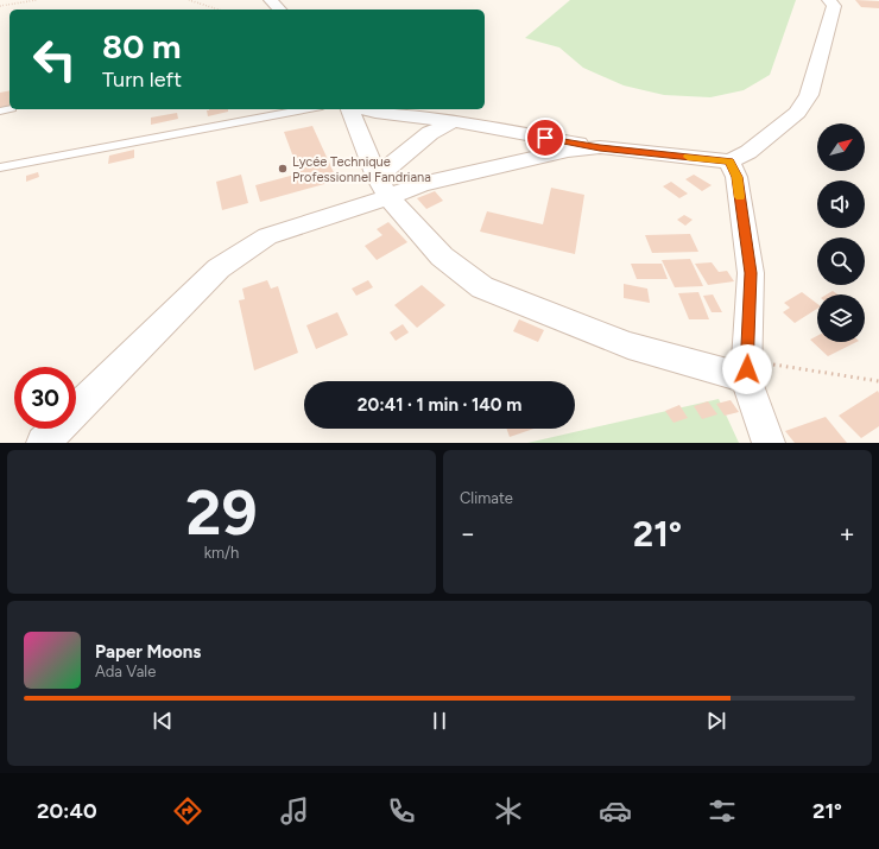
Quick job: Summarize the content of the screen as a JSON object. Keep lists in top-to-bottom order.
{
  "places": ["Lycée Technique Professionnel Fandriana"],
  "north": "top right",
  "page": {
    "turn": ["80 m", "Turn left"],
    "limit": "30",
    "trip": "20:41 · 1 min · 140 m",
    "tile": [
      ["29", "km/h"],
      "Climate"
    ],
    "heat": ["−", "21°", "+"],
    "song": ["Paper Moons", "Ada Vale"],
    "tabs": ["20:40", "21°"]
  }
}
